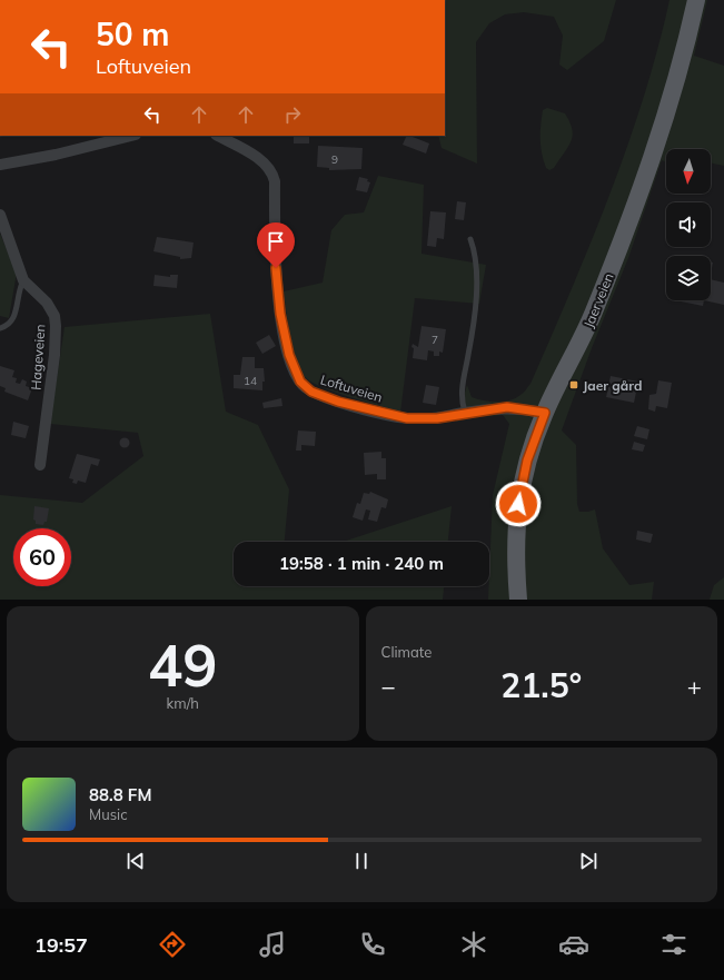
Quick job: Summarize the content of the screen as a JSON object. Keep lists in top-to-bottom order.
{
  "streets": {
    "main road": ["Jaerveien"],
    "street": ["Hageveien", "Loftuveien"]
  },
  "crossings": [
    ["Jaerveien", "Loftuveien"]
  ],
  "places": {
    "transit": ["Jaer gård"]
  },
  "house_numbers": ["9", "7", "14"],
  "north": "bottom",
  "page": {
    "turn": ["50 m", "Loftuveien"],
    "limit": "60",
    "trip": "19:58 · 1 min · 240 m",
    "tile": [
      ["49", "km/h"],
      "Climate"
    ],
    "heat": ["−", "21.5°", "+"],
    "song": ["88.8 FM", "Music"],
    "tabs": "19:57"
  }
}
